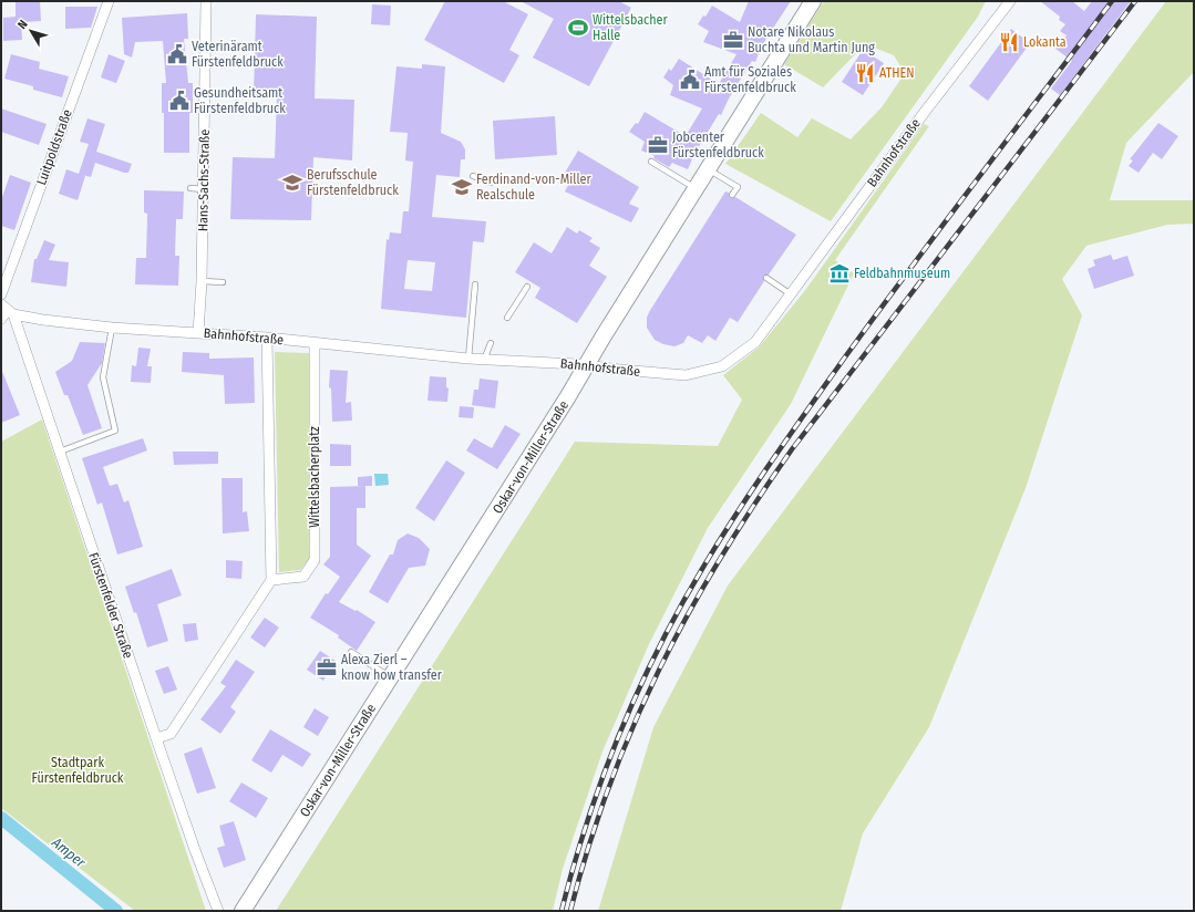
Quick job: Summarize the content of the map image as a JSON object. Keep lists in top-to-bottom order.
{
  "streets": {
    "main road": ["Oskar-von-Miller-Straße"],
    "street": [
      "Luitpoldstraße",
      "Bahnhofstraße",
      "Hans-Sachs-Straße",
      "Wittelsbacherplatz",
      "Fürstenfelder Straße"
    ]
  },
  "crossings": [
    ["Bahnhofstraße", "Hans-Sachs-Straße"],
    ["Bahnhofstraße", "Oskar-von-Miller-Straße"],
    ["Bahnhofstraße", "Wittelsbacherplatz"],
    ["Bahnhofstraße", "Fürstenfelder Straße"]
  ],
  "water": ["Amper"],
  "parks": ["Stadtpark Fürstenfeldbruck"],
  "places": {
    "sports": ["Wittelsbacher Halle"],
    "office": ["Notare Nikolaus Buchta und Martin Jung", "Jobcenter Fürstenfeldbruck", "Alexa Zierl – know how transfer"],
    "restaurant": ["Lokanta", "ATHEN"],
    "public building": ["Veterinäramt Fürstenfeldbruck", "Amt für Soziales Fürstenfeldbruck", "Gesundheitsamt Fürstenfeldbruck"],
    "school or university": ["Berufsschule Fürstenfeldbruck", "Ferdinand-von-Miller Realschule"],
    "museum": ["Feldbahnmuseum"]
  },
  "north": "top left"
}
